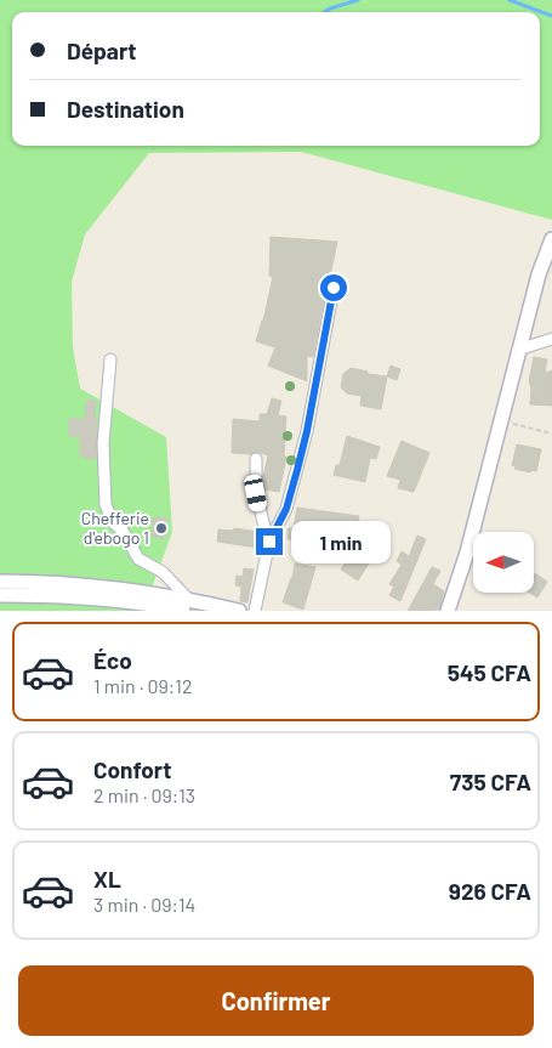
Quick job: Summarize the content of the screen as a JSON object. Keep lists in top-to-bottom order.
{
  "places": ["Chefferie d'ebogo 1"],
  "north": "left",
  "page": {
    "banner": ["Départ", "Destination"],
    "bubble": "1 min",
    "list": [
      {
        "name": "Éco",
        "note": "1 min · 09:12",
        "value": "545 CFA"
      },
      {
        "name": "Confort",
        "note": "2 min · 09:13",
        "value": "735 CFA"
      },
      {
        "name": "XL",
        "note": "3 min · 09:14",
        "value": "926 CFA"
      }
    ],
    "buttons": "Confirmer"
  }
}
